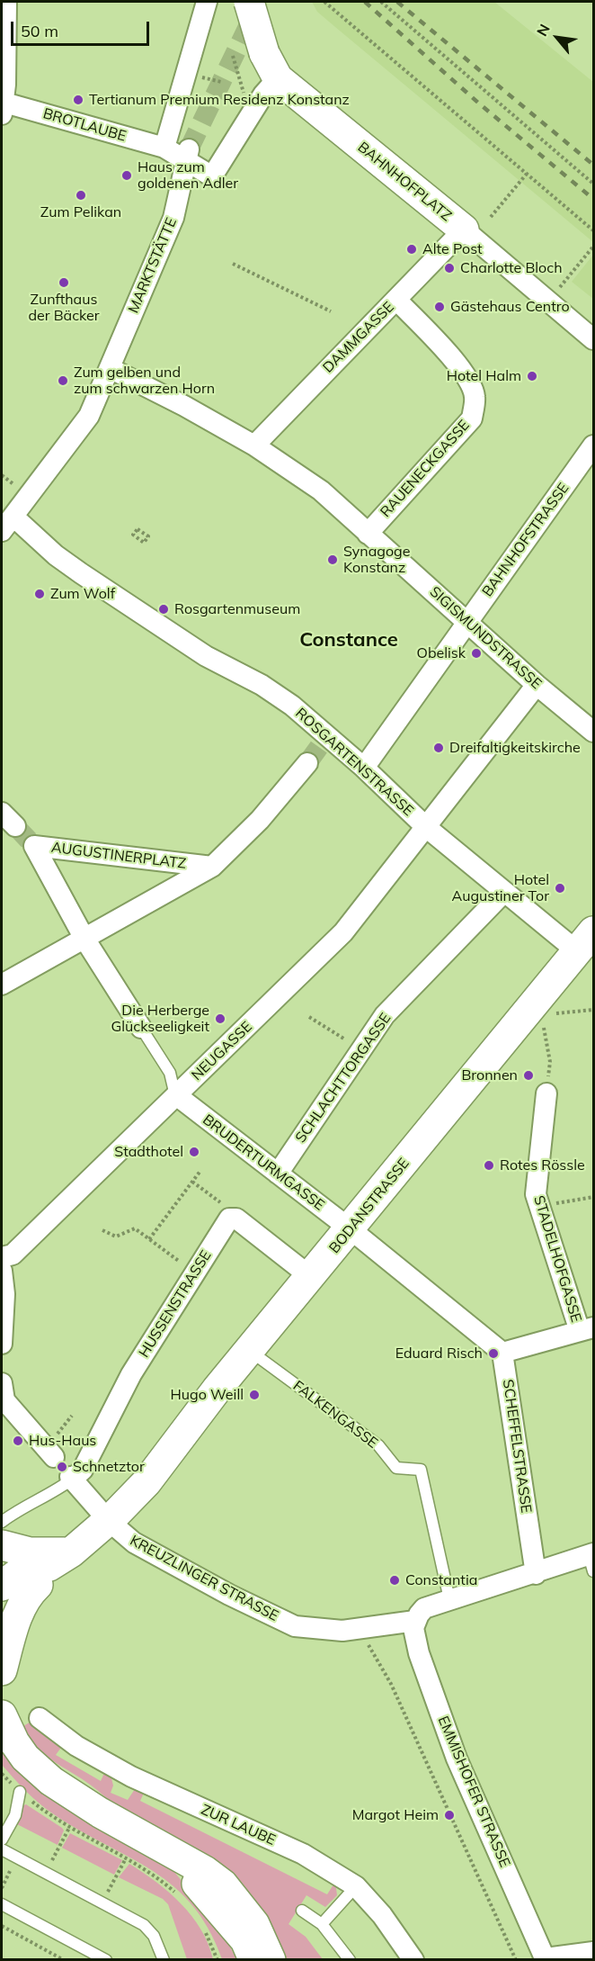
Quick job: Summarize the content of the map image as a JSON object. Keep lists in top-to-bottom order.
{
  "streets": {
    "street": [
      "BROTLAUBE",
      "BAHNHOFPLATZ",
      "MARKTSTÄTTE",
      "DAMMGASSE",
      "RAUENECKGASSE",
      "BAHNHOFSTRASSE",
      "SIGISMUNDSTRASSE",
      "ROSGARTENSTRASSE",
      "AUGUSTINERPLATZ",
      "NEUGASSE",
      "SCHLACHTTORGASSE",
      "BRUDERTURMGASSE",
      "BODANSTRASSE",
      "STADELHOFGASSE",
      "HUSSENSTRASSE",
      "SCHEFFELSTRASSE",
      "KREUZLINGER STRASSE",
      "EMMISHOFER STRASSE",
      "ZUR LAUBE"
    ],
    "lane": ["FALKENGASSE"]
  },
  "crossings": [
    ["BAHNHOFPLATZ", "DAMMGASSE"],
    ["MARKTSTÄTTE", "SIGISMUNDSTRASSE"],
    ["MARKTSTÄTTE", "ROSGARTENSTRASSE"],
    ["DAMMGASSE", "RAUENECKGASSE"],
    ["DAMMGASSE", "SIGISMUNDSTRASSE"],
    ["RAUENECKGASSE", "SIGISMUNDSTRASSE"],
    ["BAHNHOFSTRASSE", "SIGISMUNDSTRASSE"],
    ["BAHNHOFSTRASSE", "ROSGARTENSTRASSE"],
    ["SIGISMUNDSTRASSE", "NEUGASSE"],
    ["ROSGARTENSTRASSE", "NEUGASSE"],
    ["ROSGARTENSTRASSE", "SCHLACHTTORGASSE"],
    ["ROSGARTENSTRASSE", "BODANSTRASSE"],
    ["NEUGASSE", "BRUDERTURMGASSE"],
    ["SCHLACHTTORGASSE", "BRUDERTURMGASSE"],
    ["BRUDERTURMGASSE", "BODANSTRASSE"],
    ["BODANSTRASSE", "FALKENGASSE"],
    ["BODANSTRASSE", "KREUZLINGER STRASSE"],
    ["KREUZLINGER STRASSE", "EMMISHOFER STRASSE"]
  ],
  "districts": ["Constance"],
  "places": [
    "Tertianum Premium Residenz Konstanz",
    "Haus zum goldenen Adler",
    "Zum Pelikan",
    "Alte Post",
    "Charlotte Bloch",
    "Zunfthaus der Bäcker",
    "Gästehaus Centro",
    "Hotel Halm",
    "Zum gelben und zum schwarzen Horn",
    "Synagoge Konstanz",
    "Zum Wolf",
    "Rosgartenmuseum",
    "Obelisk",
    "Dreifaltigkeitskirche",
    "Hotel Augustiner Tor",
    "Die Herberge Glückseeligkeit",
    "Bronnen",
    "Stadthotel",
    "Rotes Rössle",
    "Eduard Risch",
    "Hugo Weill",
    "Hus-Haus",
    "Schnetztor",
    "Constantia",
    "Margot Heim"
  ],
  "scale_bar": "50 m",
  "north": "top left"
}
